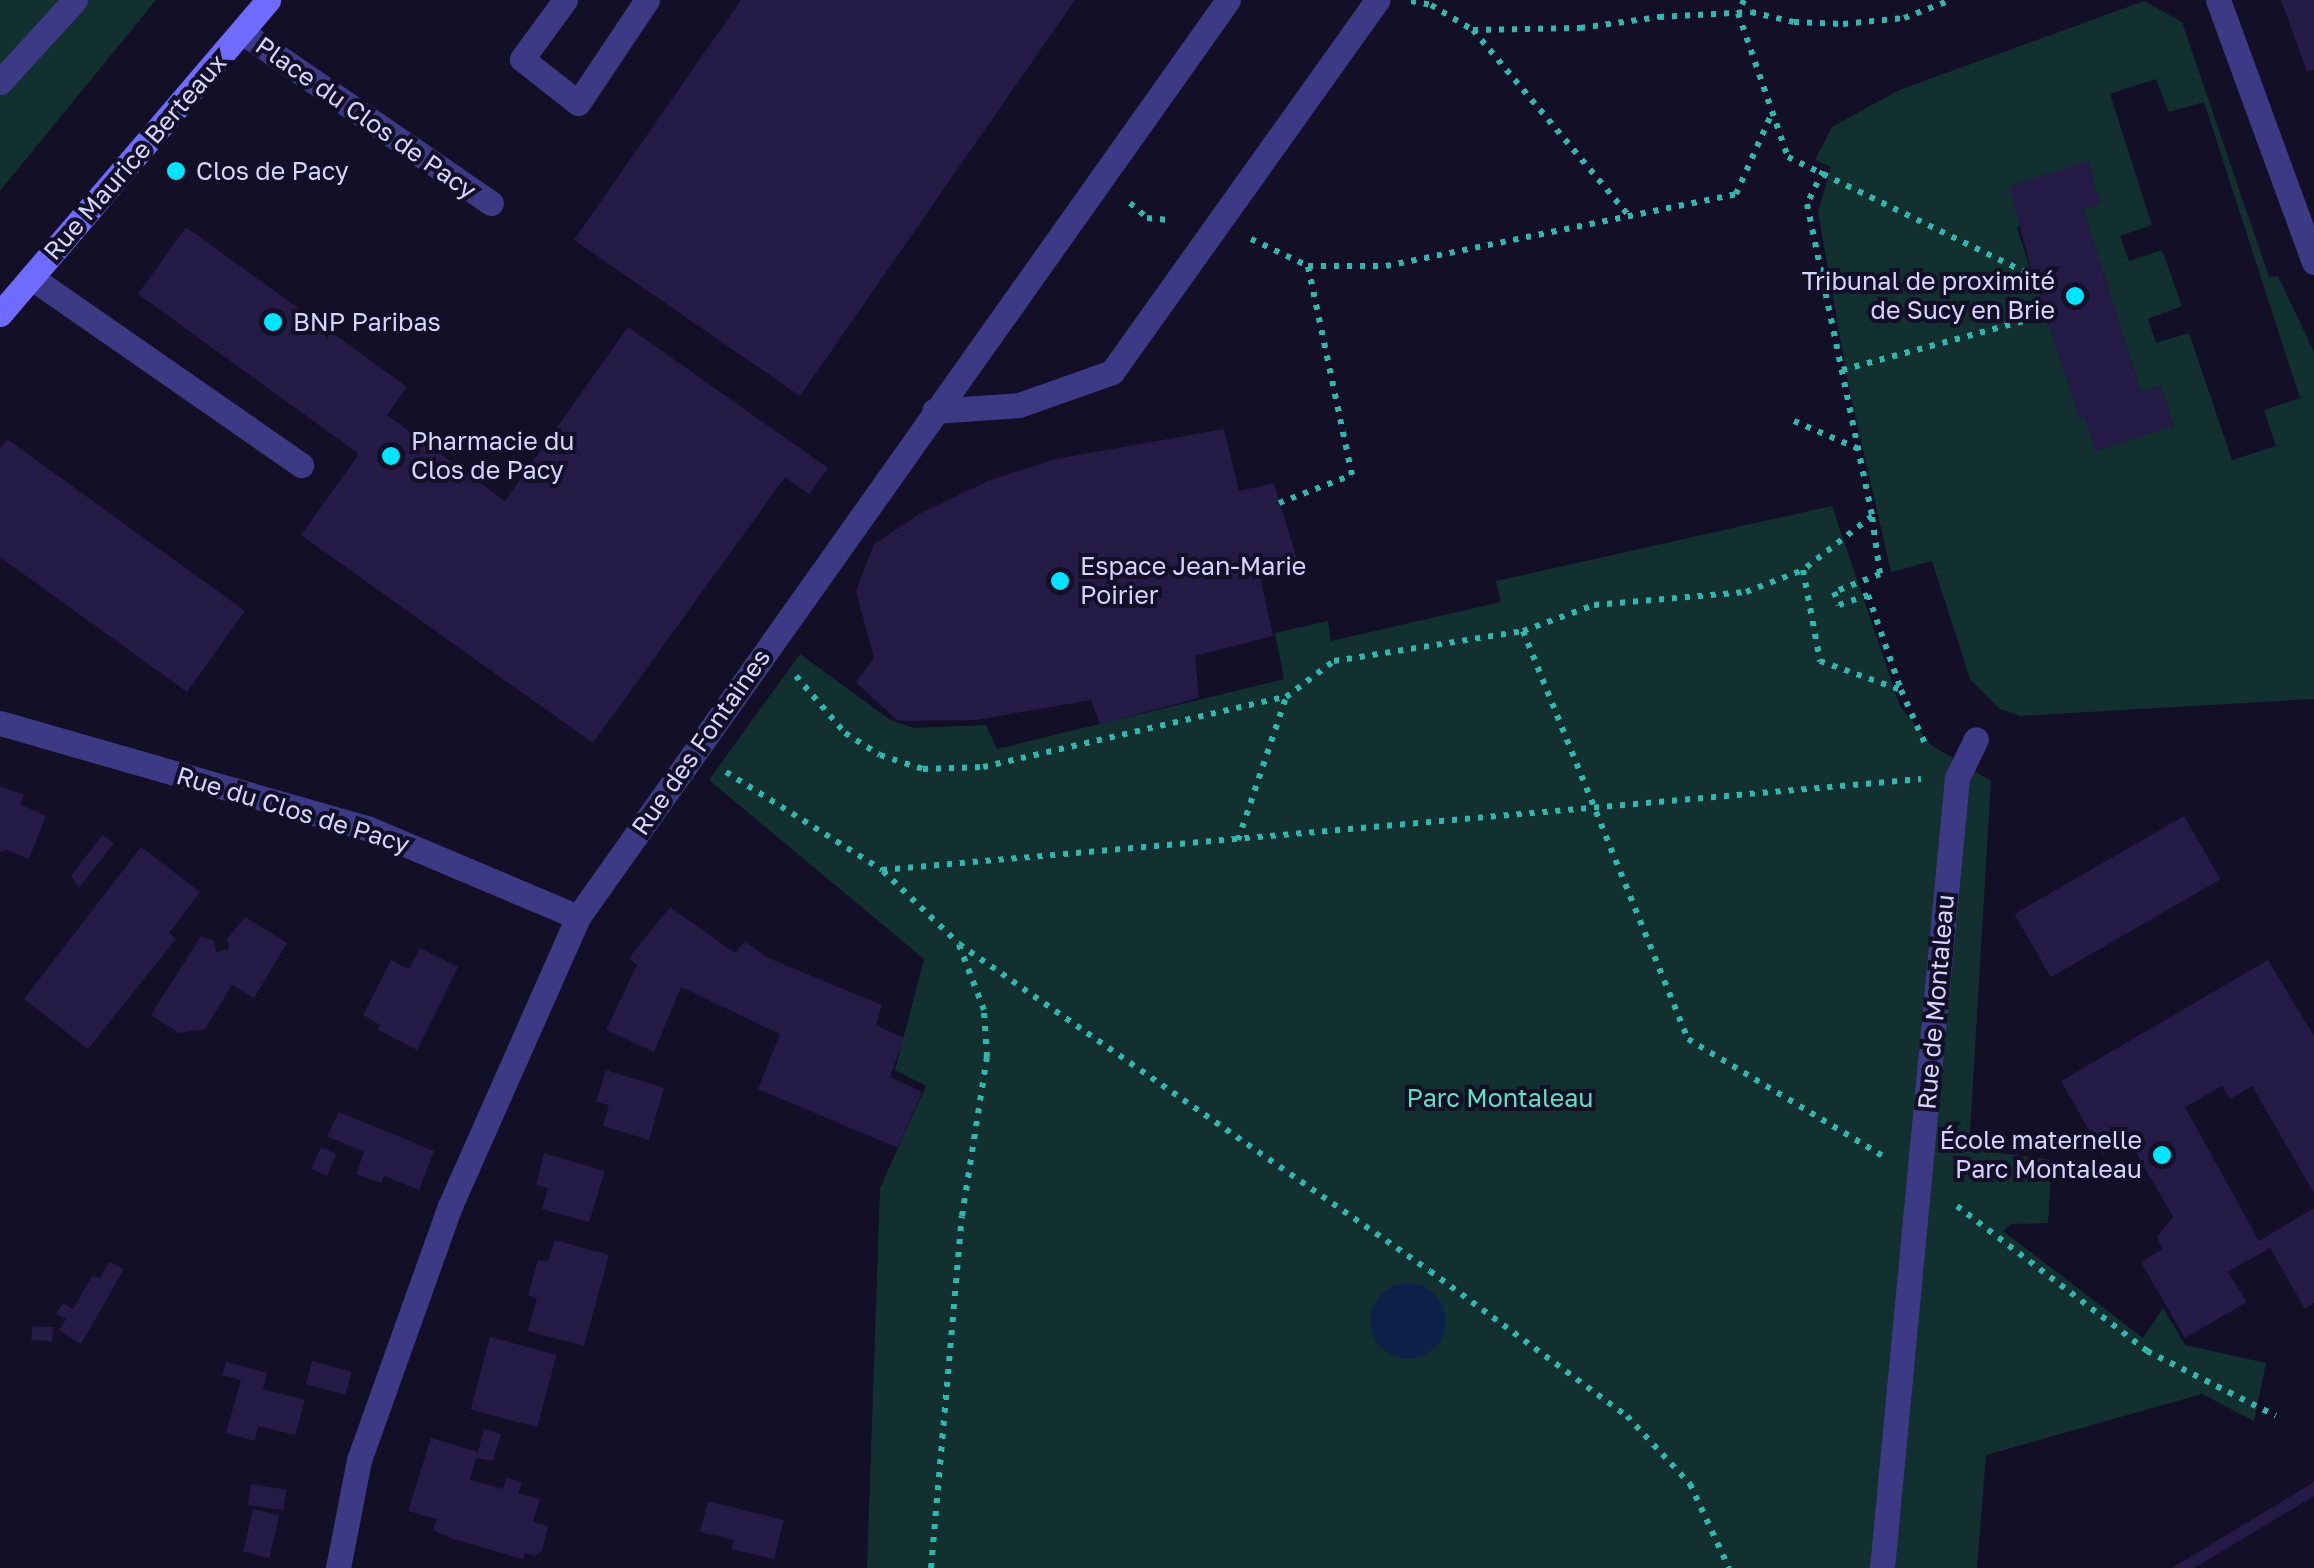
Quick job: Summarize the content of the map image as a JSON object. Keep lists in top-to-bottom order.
{
  "streets": {
    "street": [
      "Place du Clos de Pacy",
      "Rue Maurice Berteaux",
      "Rue des Fontaines",
      "Rue du Clos de Pacy",
      "Rue de Montaleau"
    ]
  },
  "crossings": [
    ["Place du Clos de Pacy", "Rue Maurice Berteaux"],
    ["Rue des Fontaines", "Rue du Clos de Pacy"]
  ],
  "parks": ["Parc Montaleau"],
  "places": [
    "Clos de Pacy",
    "Tribunal de proximité de Sucy en Brie",
    "BNP Paribas",
    "Pharmacie du Clos de Pacy",
    "Espace Jean-Marie Poirier",
    "École maternelle Parc Montaleau"
  ]
}
